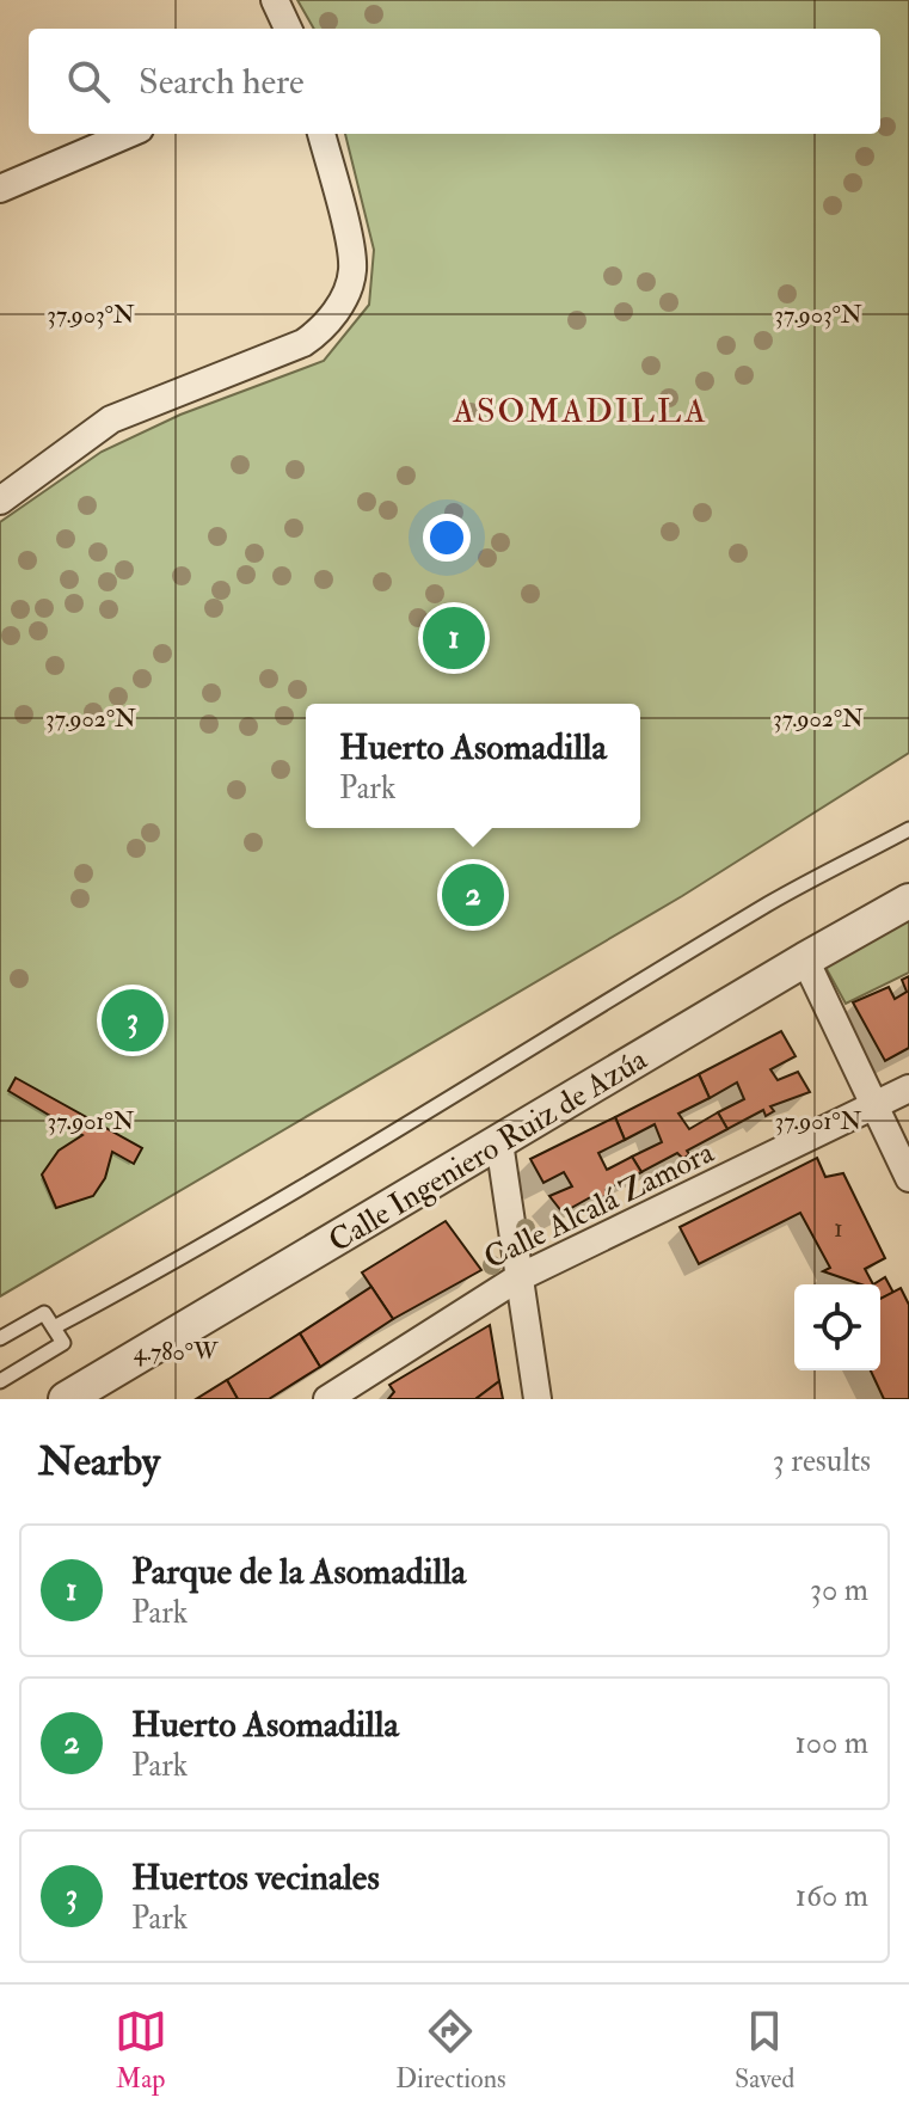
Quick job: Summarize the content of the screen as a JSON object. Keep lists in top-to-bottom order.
{
  "streets": {
    "street": ["Calle Ingeniero Ruiz de Azúa", "Calle Alcalá Zamora"]
  },
  "districts": ["ASOMADILLA"],
  "house_numbers": ["1"],
  "page": {
    "search": "Search here",
    "pins": ["1", "2", "3"],
    "popup": ["Huerto Asomadilla", "Park"],
    "heading": ["Nearby", "3 results"],
    "list": [
      {
        "mark": "1",
        "name": "Parque de la Asomadilla",
        "note": "Park",
        "value": "30 m"
      },
      {
        "mark": "2",
        "name": "Huerto Asomadilla",
        "note": "Park",
        "value": "100 m"
      },
      {
        "mark": "3",
        "name": "Huertos vecinales",
        "note": "Park",
        "value": "160 m"
      }
    ],
    "nav": ["Map", "Directions", "Saved"]
  },
  "coordinates": [
    "37.903°N",
    "37.902°N",
    "37.901°N",
    "4.780°W"
  ]
}
